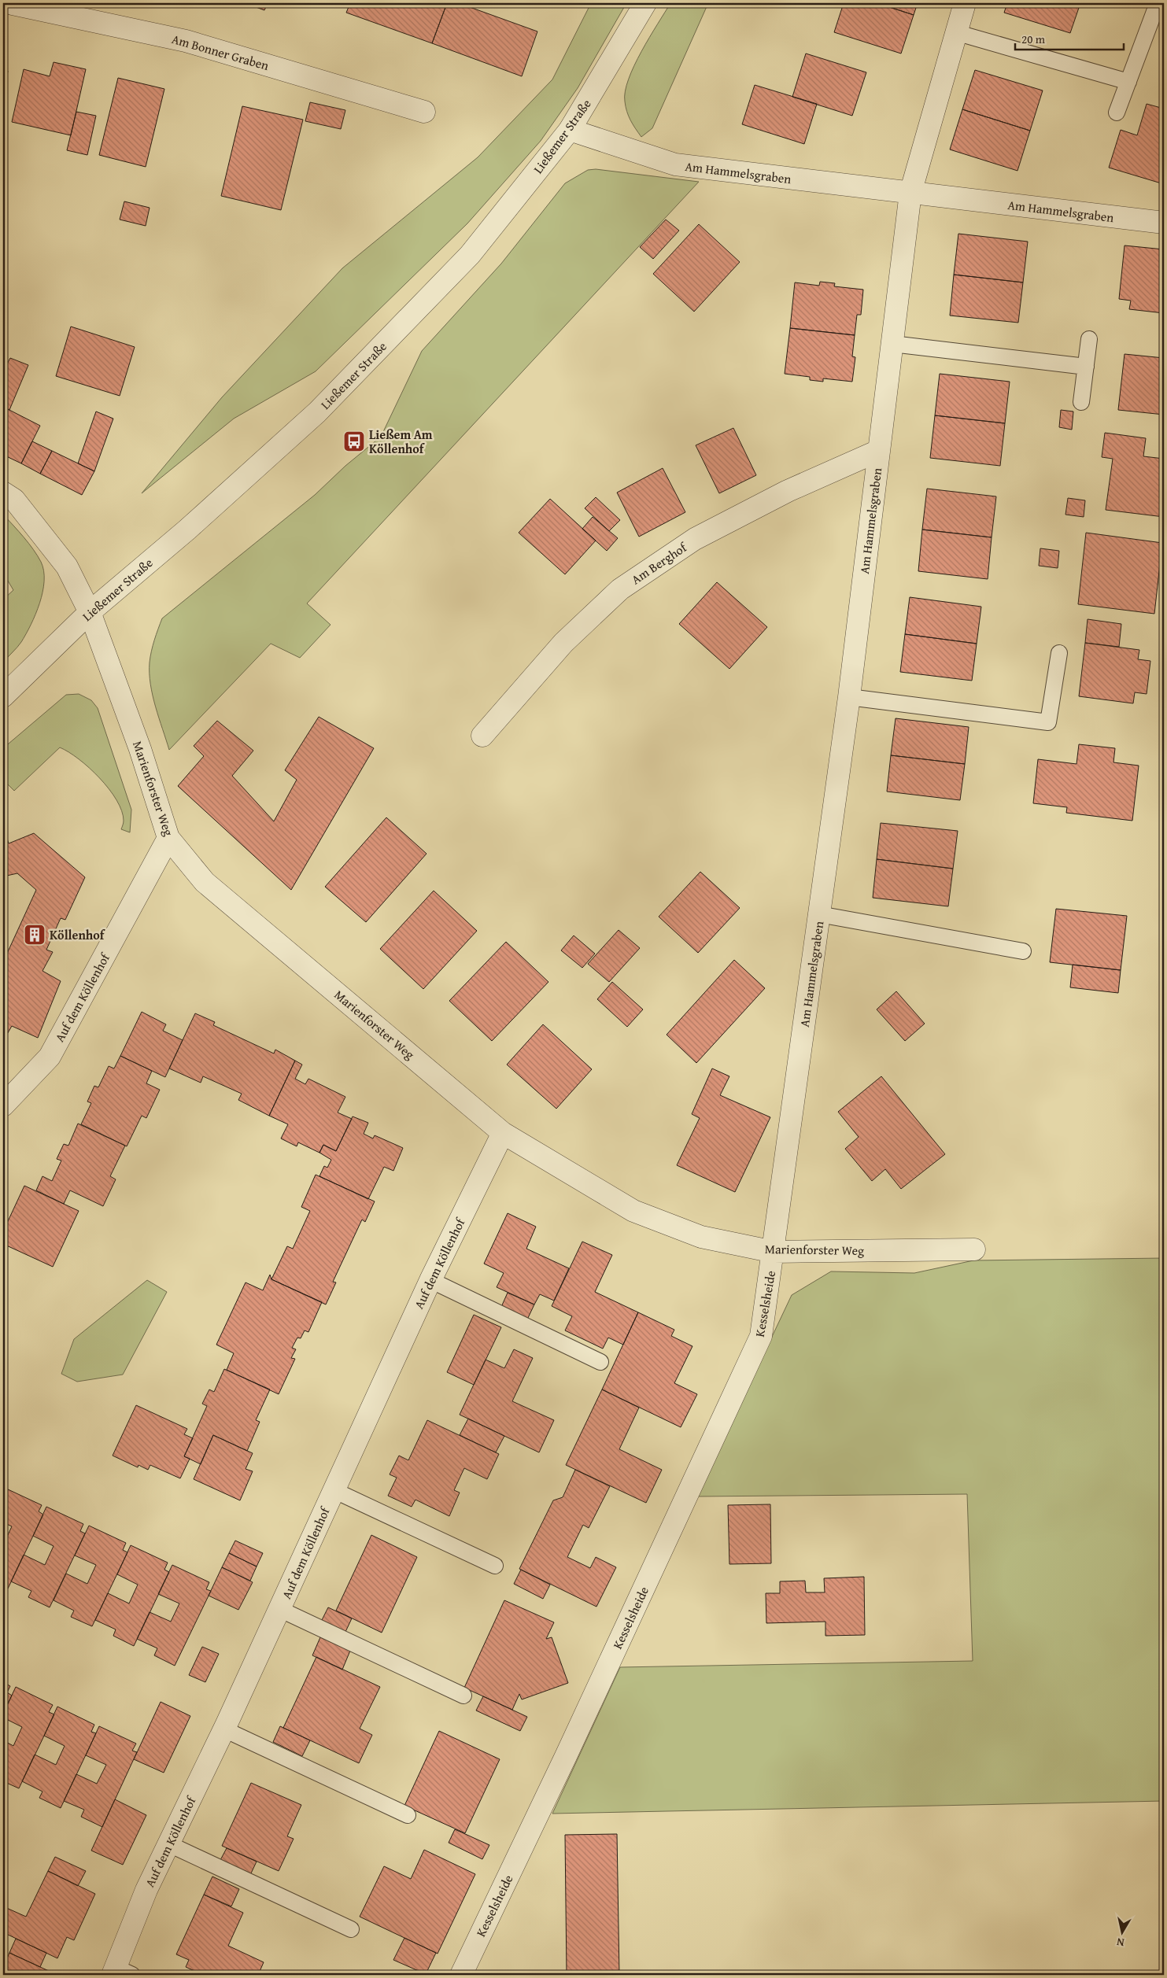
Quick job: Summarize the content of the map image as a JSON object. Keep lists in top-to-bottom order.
{
  "streets": {
    "street": [
      "Am Bonner Graben",
      "Ließemer Straße",
      "Am Hammelsgraben",
      "Am Berghof",
      "Marienforster Weg",
      "Auf dem Köllenhof",
      "Kesselsheide"
    ]
  },
  "crossings": [
    ["Ließemer Straße", "Am Hammelsgraben"],
    ["Ließemer Straße", "Marienforster Weg"],
    ["Am Hammelsgraben", "Am Berghof"],
    ["Am Hammelsgraben", "Marienforster Weg"],
    ["Am Hammelsgraben", "Kesselsheide"],
    ["Marienforster Weg", "Auf dem Köllenhof"],
    ["Marienforster Weg", "Kesselsheide"]
  ],
  "places": {
    "bus stop": ["Ließem Am Köllenhof"],
    "building": ["Köllenhof"]
  },
  "scale_bar": "20 m",
  "north": "bottom"
}
